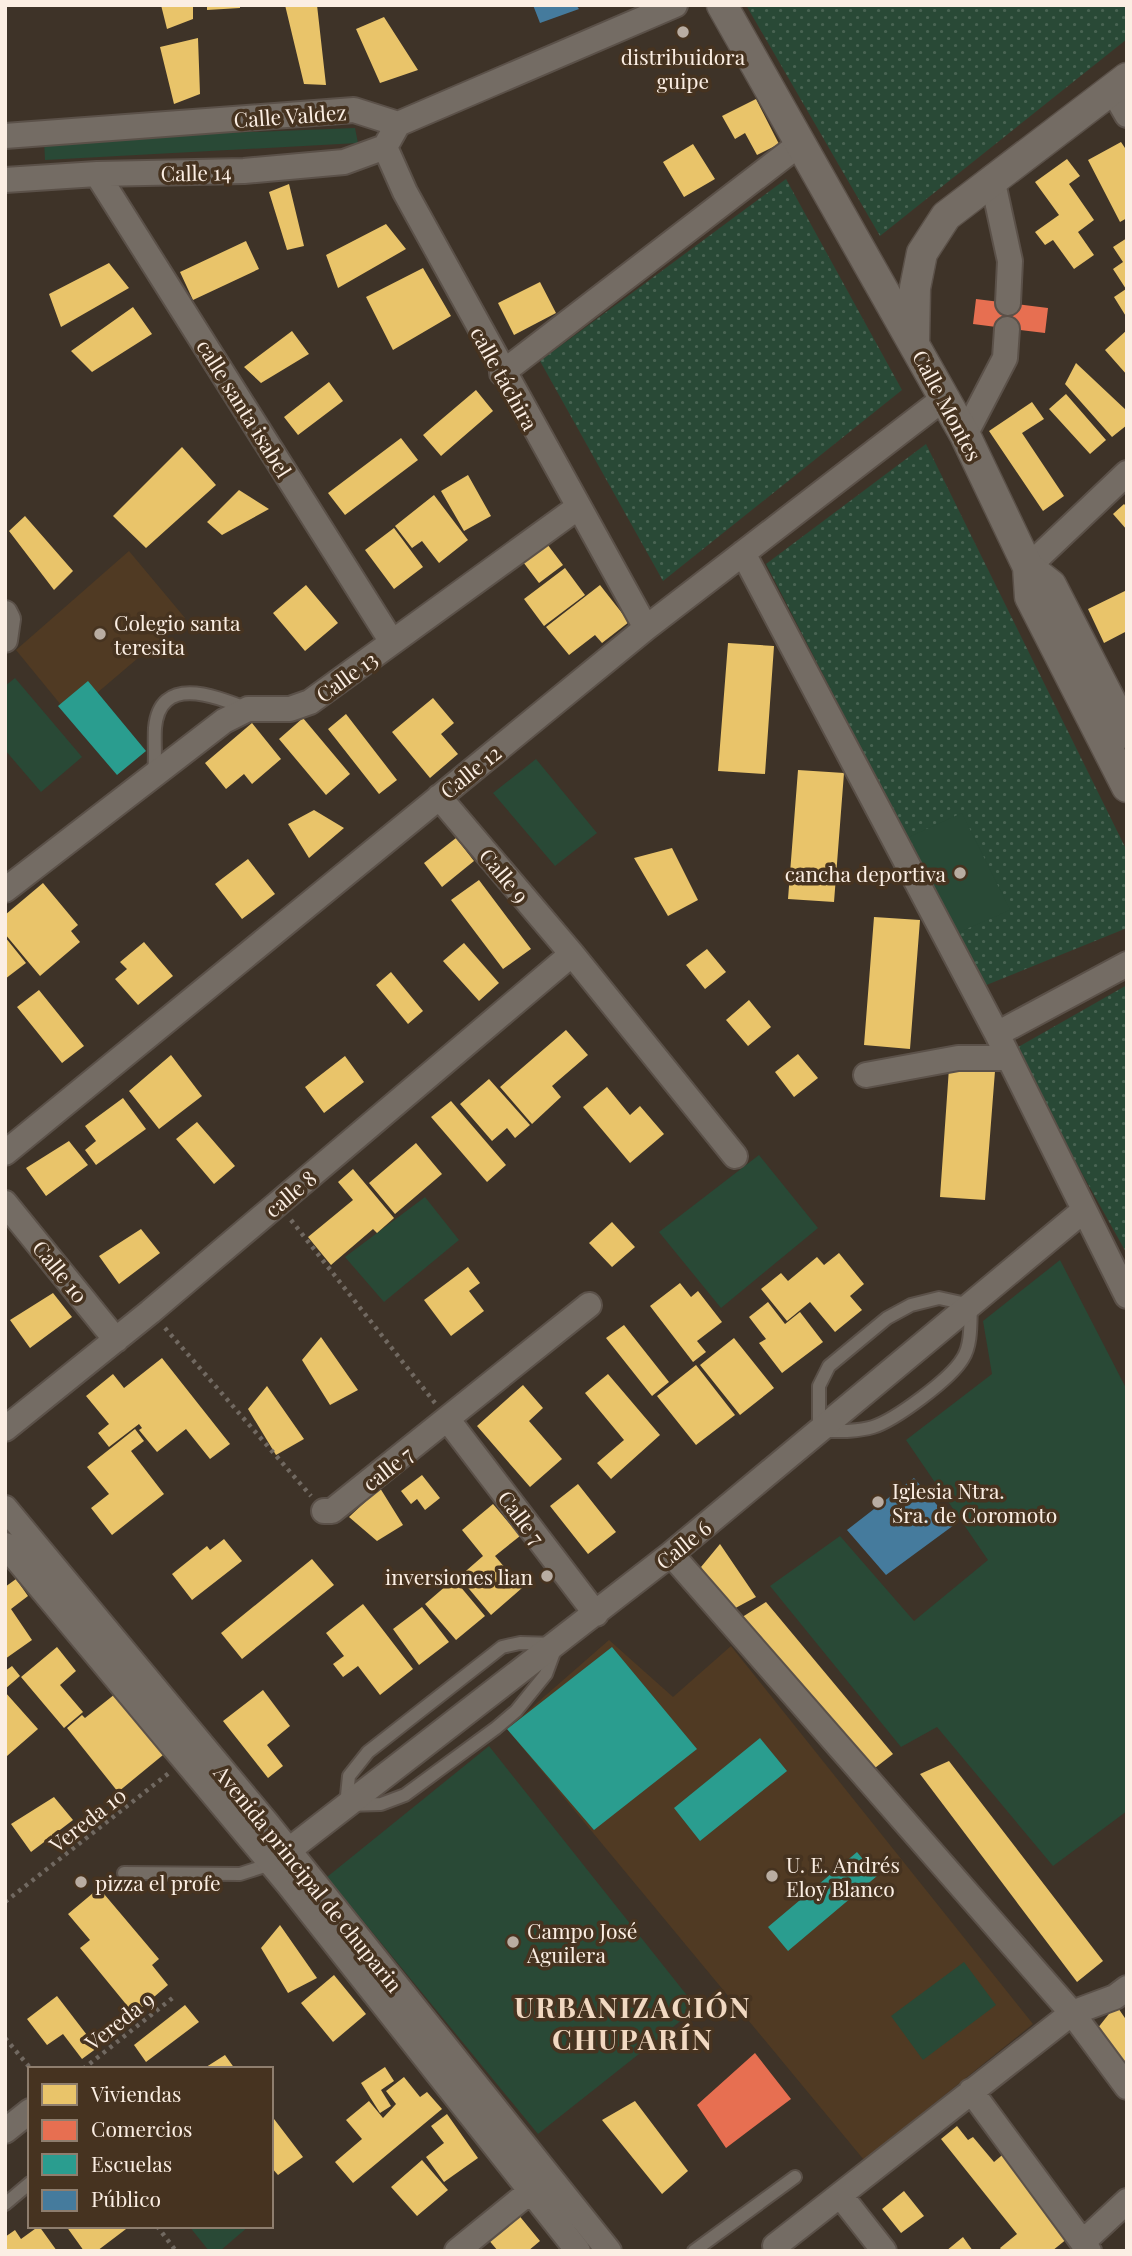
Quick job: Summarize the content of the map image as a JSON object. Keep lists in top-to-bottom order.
{
  "streets": {
    "street": [
      "Calle Valdez",
      "Calle 14",
      "calle táchira",
      "Calle Montes",
      "calle santa isabel",
      "Calle 13",
      "Calle 12",
      "Calle 9",
      "calle 8",
      "Calle 10",
      "calle 7",
      "Calle 7",
      "Calle 6",
      "Avenida principal de chuparin"
    ],
    "path": ["Vereda 10", "Vereda 9"]
  },
  "crossings": [
    ["Calle 14", "calle táchira"],
    ["Calle 14", "calle santa isabel"],
    ["calle táchira", "Calle 13"],
    ["calle táchira", "Calle 12"],
    ["Calle Montes", "Calle 12"],
    ["calle santa isabel", "Calle 13"],
    ["Calle 12", "Calle 9"],
    ["Calle 9", "calle 8"],
    ["calle 8", "Calle 10"],
    ["calle 7", "Calle 7"],
    ["Calle 7", "Calle 6"],
    ["Calle 6", "Avenida principal de chuparin"],
    ["Vereda 10", "Avenida principal de chuparin"]
  ],
  "districts": ["URBANIZACIÓN CHUPARÍN"],
  "places": [
    "distribuidora guipe",
    "Colegio santa teresita",
    "cancha deportiva",
    "Iglesia Ntra. Sra. de Coromoto",
    "inversiones lian",
    "U. E. Andrés Eloy Blanco",
    "pizza el profe",
    "Campo José Aguilera"
  ],
  "legend": [
    "Viviendas",
    "Comercios",
    "Escuelas",
    "Público"
  ]
}
